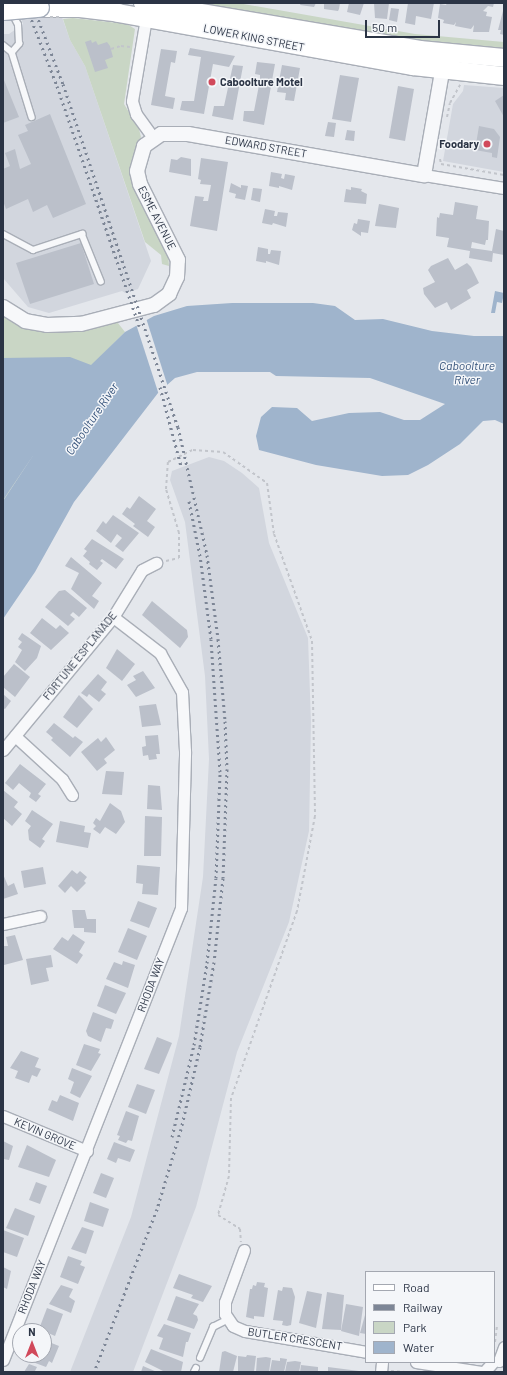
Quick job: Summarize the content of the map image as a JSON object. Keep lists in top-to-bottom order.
{
  "streets": {
    "main road": ["LOWER KING STREET"],
    "street": [
      "EDWARD STREET",
      "ESME AVENUE",
      "FORTUNE ESPLANADE",
      "RHODA WAY",
      "KEVIN GROVE",
      "BUTLER CRESCENT"
    ]
  },
  "crossings": [
    ["EDWARD STREET", "ESME AVENUE"],
    ["FORTUNE ESPLANADE", "RHODA WAY"],
    ["RHODA WAY", "KEVIN GROVE"]
  ],
  "water": ["Caboolture River"],
  "places": ["Caboolture Motel", "Foodary"],
  "legend": [
    "Road",
    "Railway",
    "Park",
    "Water"
  ],
  "scale_bar": "50 m",
  "north": "top"
}
